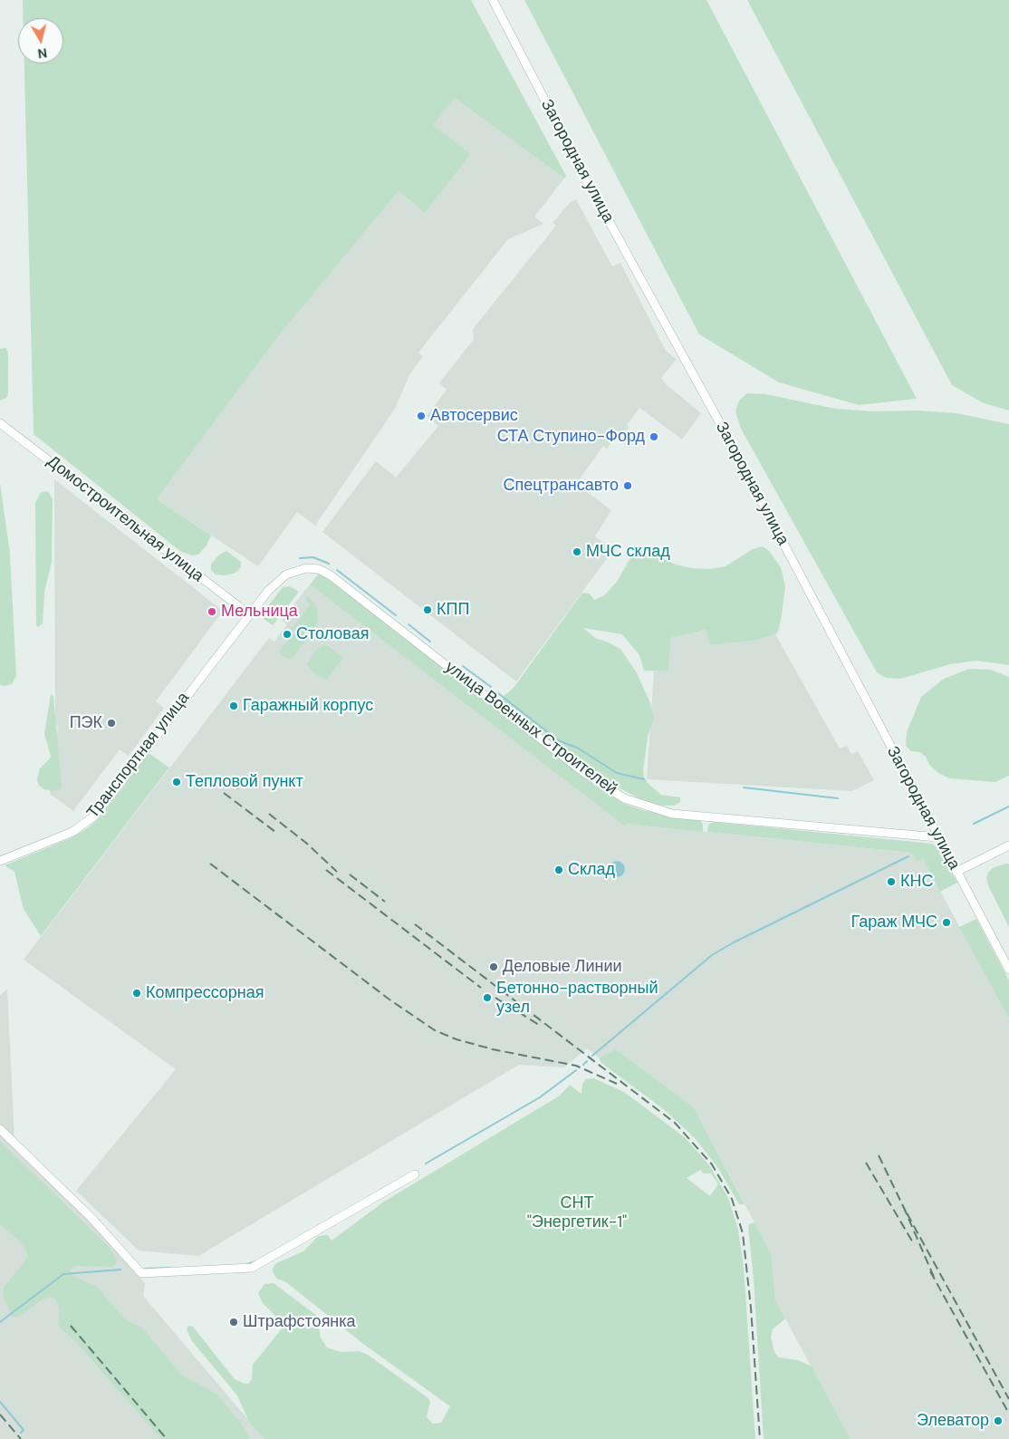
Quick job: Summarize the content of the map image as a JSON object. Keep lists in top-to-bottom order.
{
  "streets": {
    "street": [
      "Загородная улица",
      "Домостроительная улица",
      "улица Военных Строителей",
      "Транспортная улица"
    ]
  },
  "crossings": [
    ["Загородная улица", "улица Военных Строителей"],
    ["Домостроительная улица", "улица Военных Строителей"],
    ["Домостроительная улица", "Транспортная улица"],
    ["улица Военных Строителей", "Транспортная улица"]
  ],
  "parks": ["СНТ \"Энергетик-1\""],
  "places": [
    "Автосервис",
    "СТА Ступино-Форд",
    "Спецтрансавто",
    "МЧС склад",
    "КПП",
    "Мельница",
    "Столовая",
    "Гаражный корпус",
    "ПЭК",
    "Тепловой пункт",
    "Склад",
    "КНС",
    "Гараж МЧС",
    "Деловые Линии",
    "Компрессорная",
    "Бетонно-растворный узел",
    "Штрафстоянка",
    "Элеватор"
  ],
  "north": "bottom"
}
